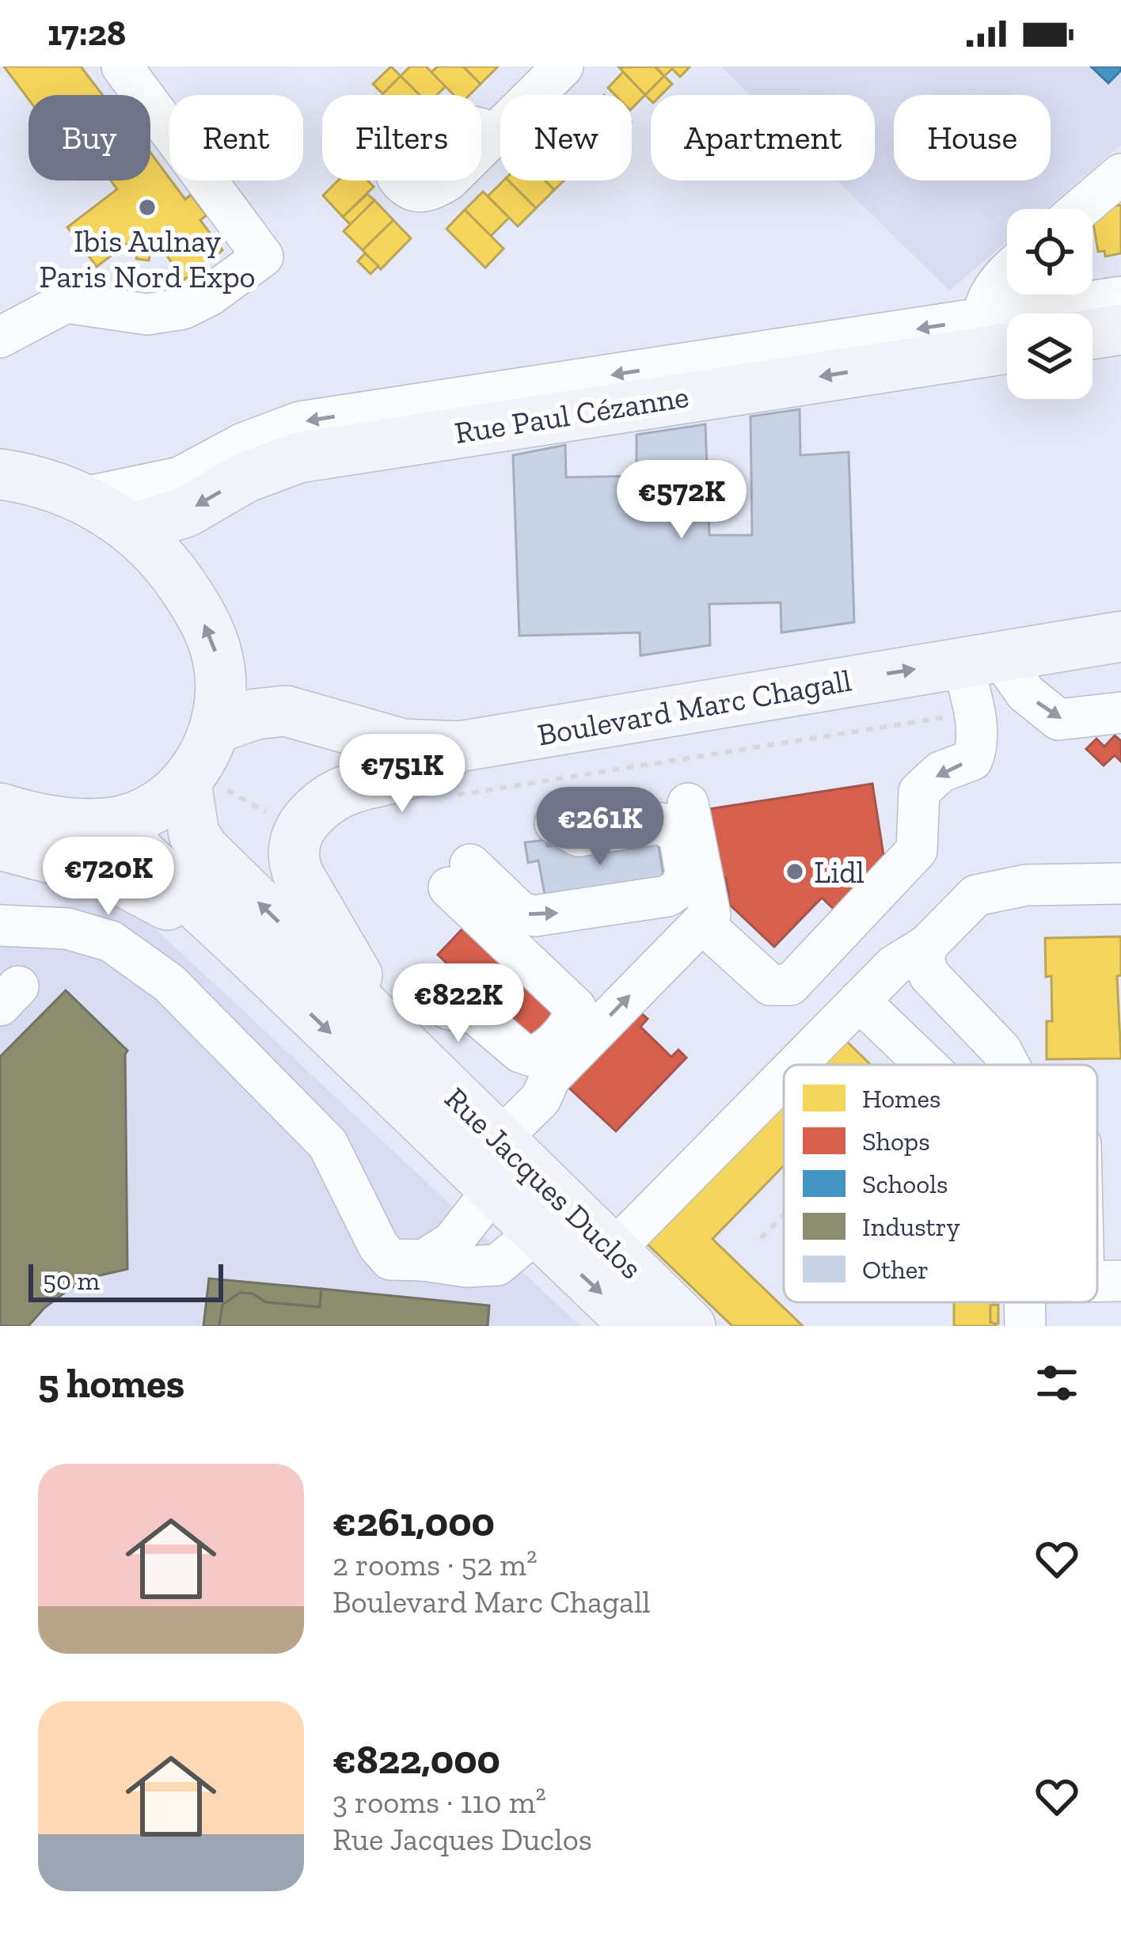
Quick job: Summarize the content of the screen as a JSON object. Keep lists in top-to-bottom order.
{
  "streets": {
    "main road": ["Rue Paul Cézanne", "Boulevard Marc Chagall", "Rue Jacques Duclos"]
  },
  "one_way": ["Rue Paul Cézanne", "Boulevard Marc Chagall"],
  "places": ["Ibis Aulnay Paris Nord Expo", "Lidl"],
  "legend": [
    "Homes",
    "Shops",
    "Schools",
    "Industry",
    "Other"
  ],
  "scale_bar": "50 m",
  "page": {
    "status": "17:28",
    "chip": [
      "Buy",
      "Rent",
      "Filters",
      "New",
      "Apartment",
      "House"
    ],
    "price": [
      "€572K",
      "€751K",
      "€261K",
      "€720K",
      "€822K"
    ],
    "scale": "50 m",
    "heading": "5 homes",
    "list": [
      {
        "name": "€261,000",
        "note": "2 rooms · 52 m² · Boulevard Marc Chagall"
      },
      {
        "name": "€822,000",
        "note": "3 rooms · 110 m² · Rue Jacques Duclos"
      }
    ]
  }
}
